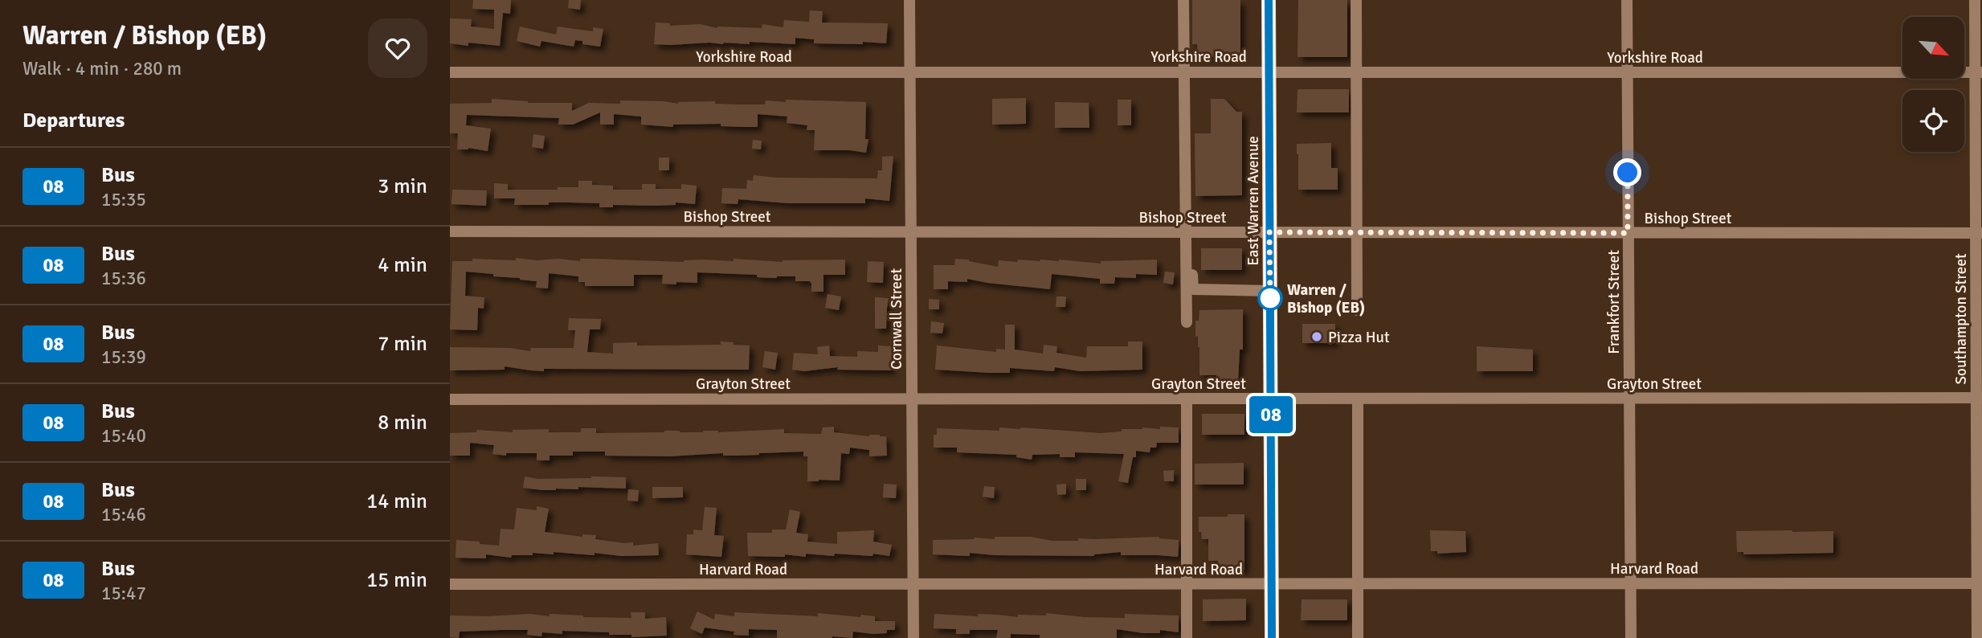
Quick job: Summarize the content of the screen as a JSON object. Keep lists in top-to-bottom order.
{
  "streets": {
    "main road": ["East Warren Avenue"],
    "street": [
      "Yorkshire Road",
      "Bishop Street",
      "Frankfort Street",
      "Cornwall Street",
      "Southampton Street",
      "Grayton Street",
      "Harvard Road"
    ]
  },
  "crossings": [
    ["Yorkshire Road", "East Warren Avenue"],
    ["Yorkshire Road", "Frankfort Street"],
    ["Yorkshire Road", "Cornwall Street"],
    ["Yorkshire Road", "Southampton Street"],
    ["East Warren Avenue", "Bishop Street"],
    ["East Warren Avenue", "Grayton Street"],
    ["East Warren Avenue", "Harvard Road"],
    ["Bishop Street", "Frankfort Street"],
    ["Bishop Street", "Cornwall Street"],
    ["Bishop Street", "Southampton Street"],
    ["Frankfort Street", "Grayton Street"],
    ["Frankfort Street", "Harvard Road"],
    ["Cornwall Street", "Grayton Street"],
    ["Cornwall Street", "Harvard Road"],
    ["Southampton Street", "Grayton Street"],
    ["Southampton Street", "Harvard Road"]
  ],
  "places": ["Warren / Bishop (EB)", "Pizza Hut"],
  "lines": ["bus line 08"],
  "north": "bottom right",
  "page": {
    "heading": [
      ["Warren / Bishop (EB)", "Walk · 4 min · 280 m"],
      "Departures"
    ],
    "on_map": "08",
    "list": [
      {
        "mark": "08",
        "name": "Bus",
        "note": "15:35",
        "value": "3 min"
      },
      {
        "mark": "08",
        "name": "Bus",
        "note": "15:36",
        "value": "4 min"
      },
      {
        "mark": "08",
        "name": "Bus",
        "note": "15:39",
        "value": "7 min"
      },
      {
        "mark": "08",
        "name": "Bus",
        "note": "15:40",
        "value": "8 min"
      },
      {
        "mark": "08",
        "name": "Bus",
        "note": "15:46",
        "value": "14 min"
      },
      {
        "mark": "08",
        "name": "Bus",
        "note": "15:47",
        "value": "15 min"
      }
    ]
  }
}
